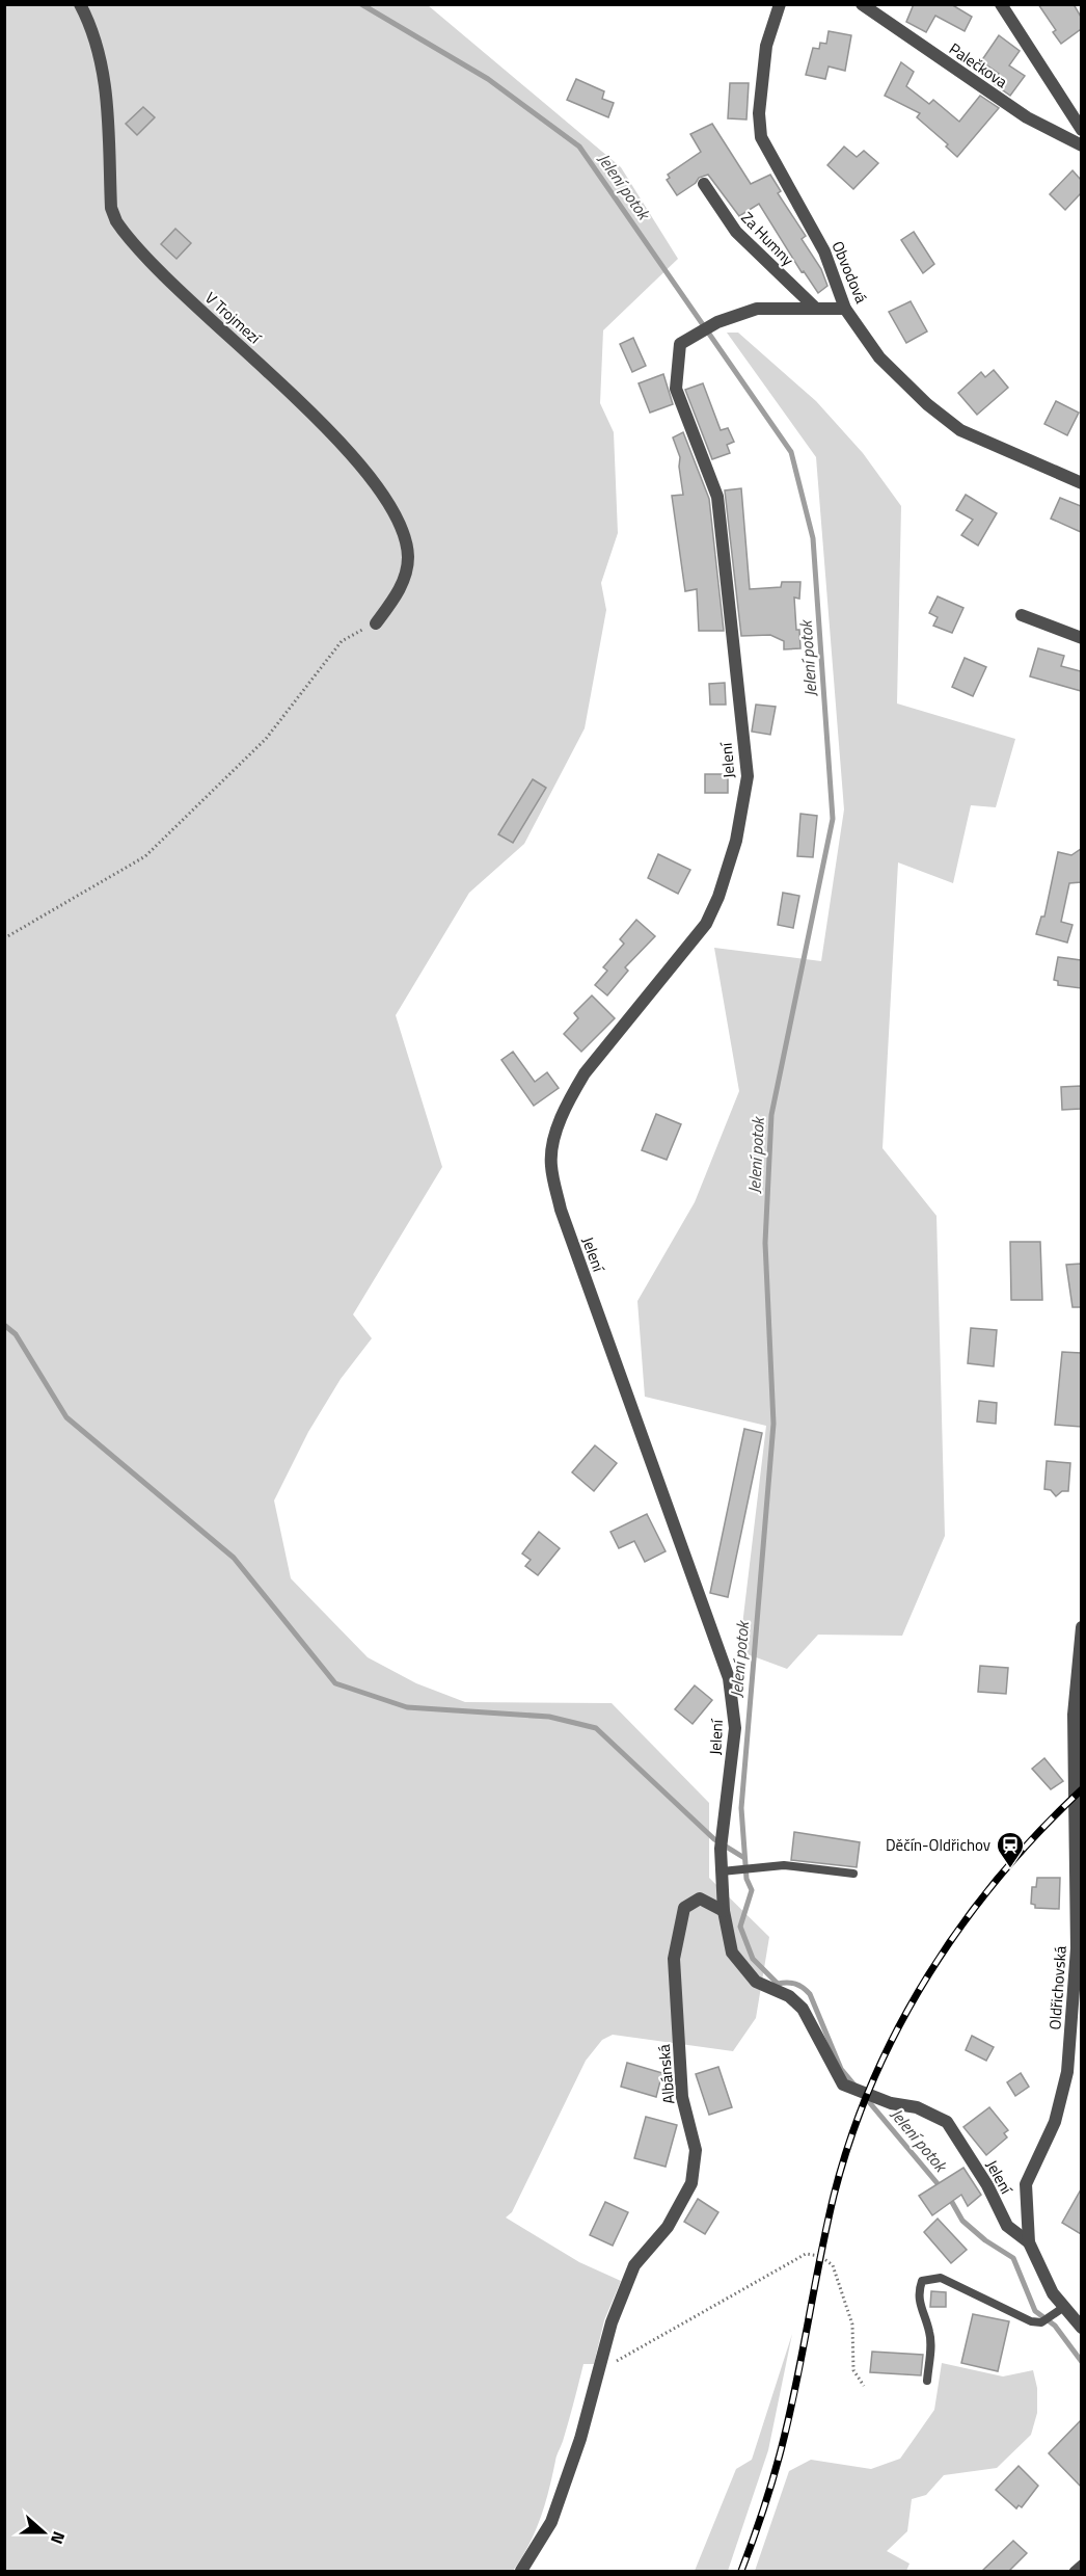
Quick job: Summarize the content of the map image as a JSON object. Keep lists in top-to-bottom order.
{
  "streets": {
    "street": [
      "Palečkova",
      "Za Humny",
      "Obvodová",
      "V Trojmezí",
      "Jelení",
      "Oldřichovská",
      "Albánská"
    ]
  },
  "crossings": [
    ["Za Humny", "Jelení"],
    ["Obvodová", "Jelení"],
    ["Jelení", "Oldřichovská"],
    ["Jelení", "Albánská"]
  ],
  "water": ["Jelení potok"],
  "places": {
    "station": ["Děčín-Oldřichov"]
  },
  "north": "right"
}
